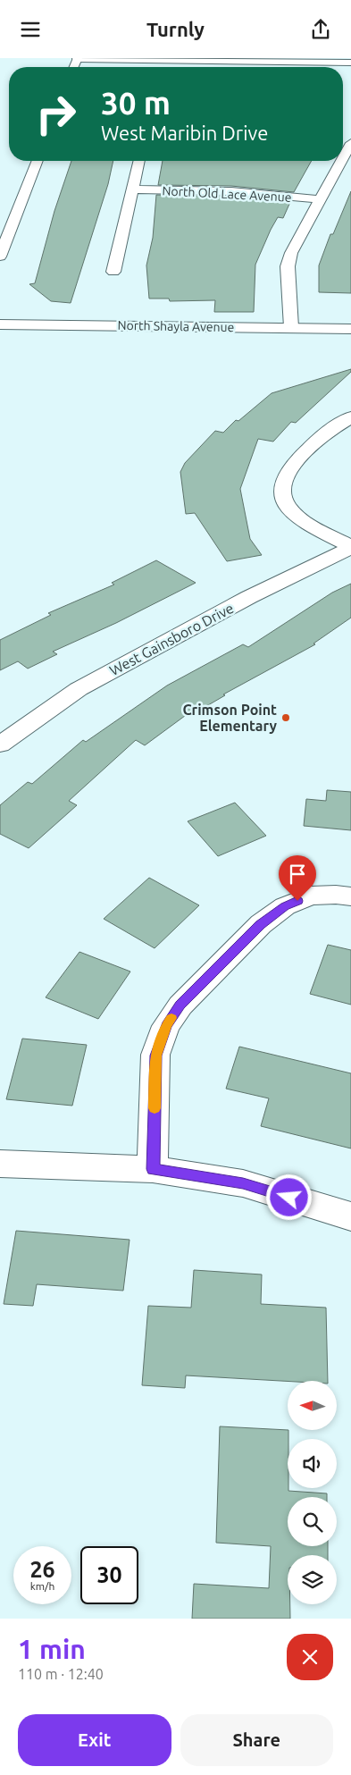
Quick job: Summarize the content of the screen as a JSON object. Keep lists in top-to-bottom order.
{
  "streets": {
    "street": ["North Old Lace Avenue", "North Shayla Avenue", "West Gainsboro Drive"]
  },
  "places": ["Crimson Point Elementary"],
  "north": "left",
  "page": {
    "header": "Turnly",
    "turn": ["30 m", "West Maribin Drive"],
    "speed": "26 km/h",
    "limit": "30",
    "heading": ["1 min", "110 m · 12:40"],
    "buttons": ["Exit", "Share"]
  }
}
